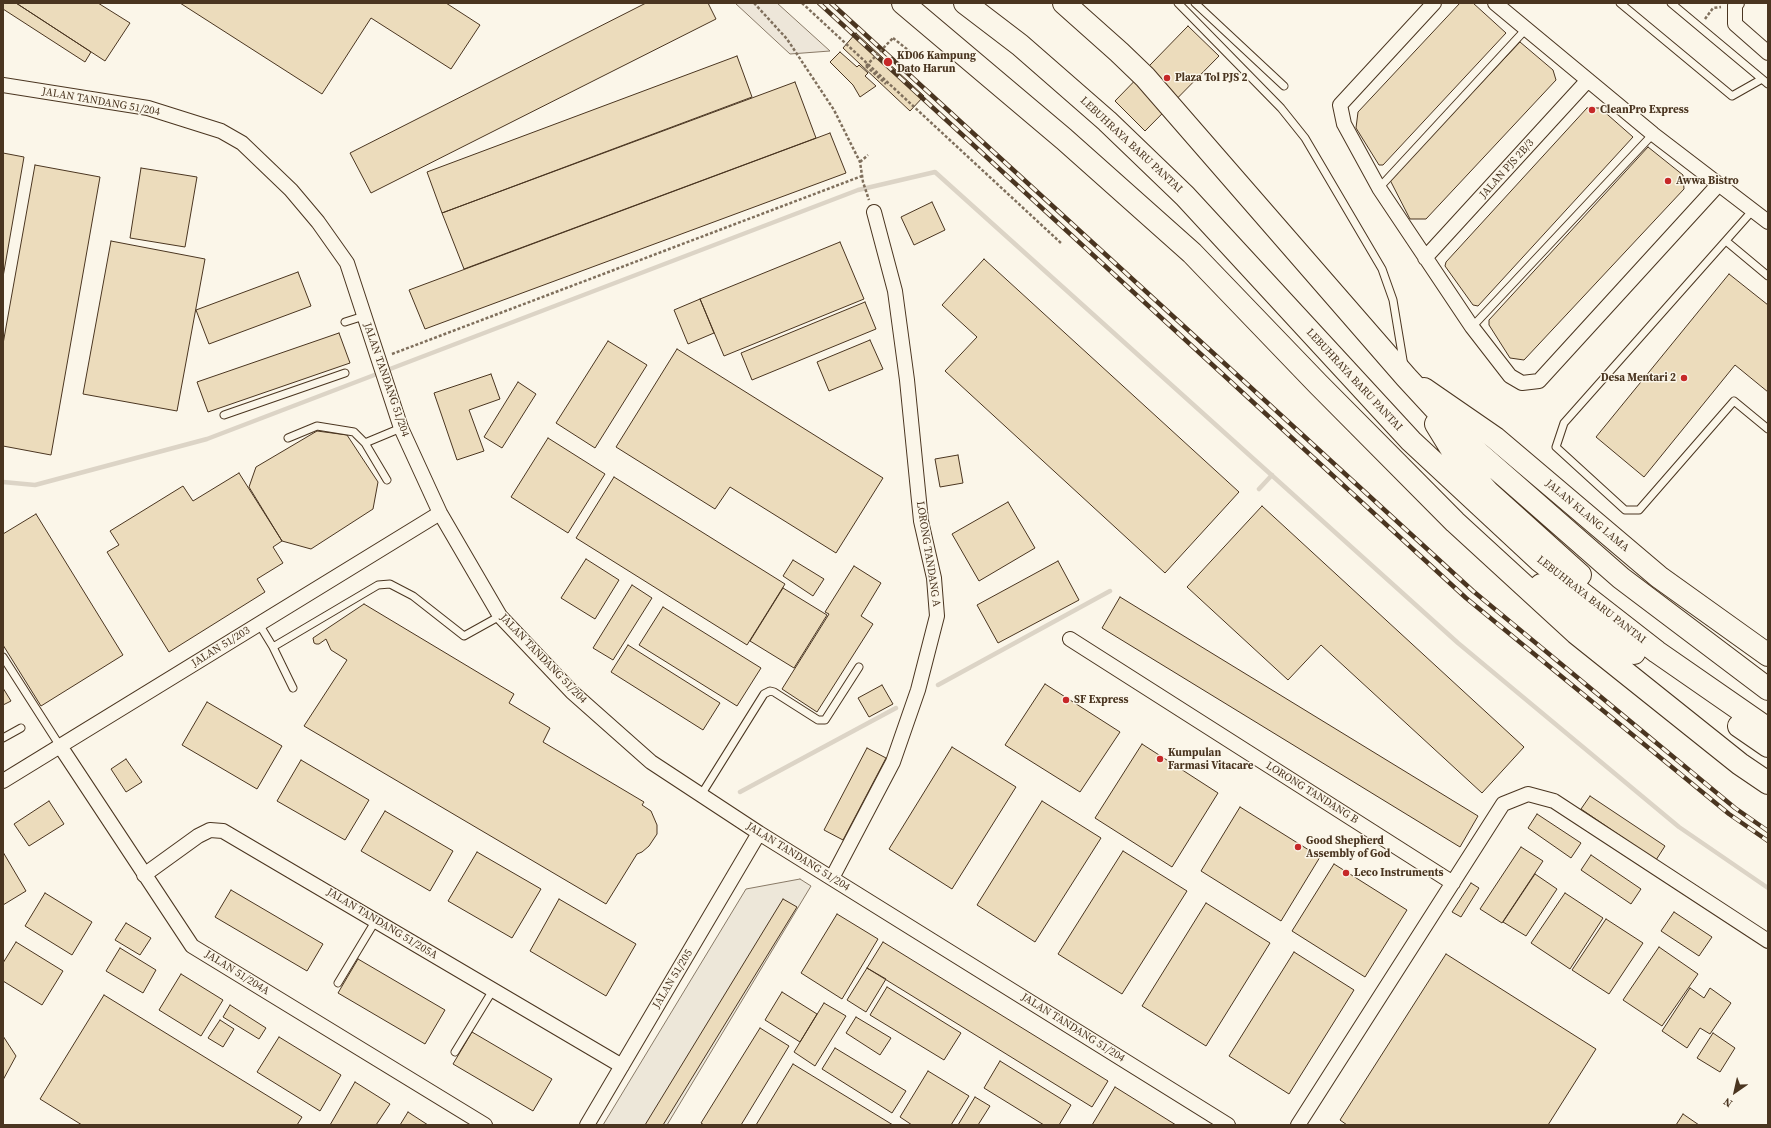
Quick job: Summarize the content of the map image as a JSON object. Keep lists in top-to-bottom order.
{
  "streets": {
    "main road": ["LEBUHRAYA BARU PANTAI", "JALAN KLANG LAMA"],
    "street": [
      "JALAN TANDANG 51/204",
      "JALAN PJS 2B/3",
      "LORONG TANDANG A",
      "JALAN 51/203",
      "LORONG TANDANG B",
      "JALAN TANDANG 51/205A",
      "JALAN 51/204A",
      "JALAN 51/205"
    ]
  },
  "crossings": [
    ["JALAN TANDANG 51/204", "LORONG TANDANG A"],
    ["JALAN TANDANG 51/204", "JALAN 51/203"],
    ["JALAN TANDANG 51/204", "JALAN 51/205"],
    ["JALAN 51/203", "JALAN 51/204A"],
    ["JALAN TANDANG 51/205A", "JALAN 51/204A"],
    ["JALAN TANDANG 51/205A", "JALAN 51/205"]
  ],
  "places": [
    "KD06 Kampung Dato Harun",
    "Plaza Tol PJS 2",
    "CleanPro Express",
    "Awwa Bistro",
    "Desa Mentari 2",
    "SF Express",
    "Kumpulan Farmasi Vitacare",
    "Good Shepherd Assembly of God",
    "Leco Instruments"
  ],
  "north": "bottom left"
}
